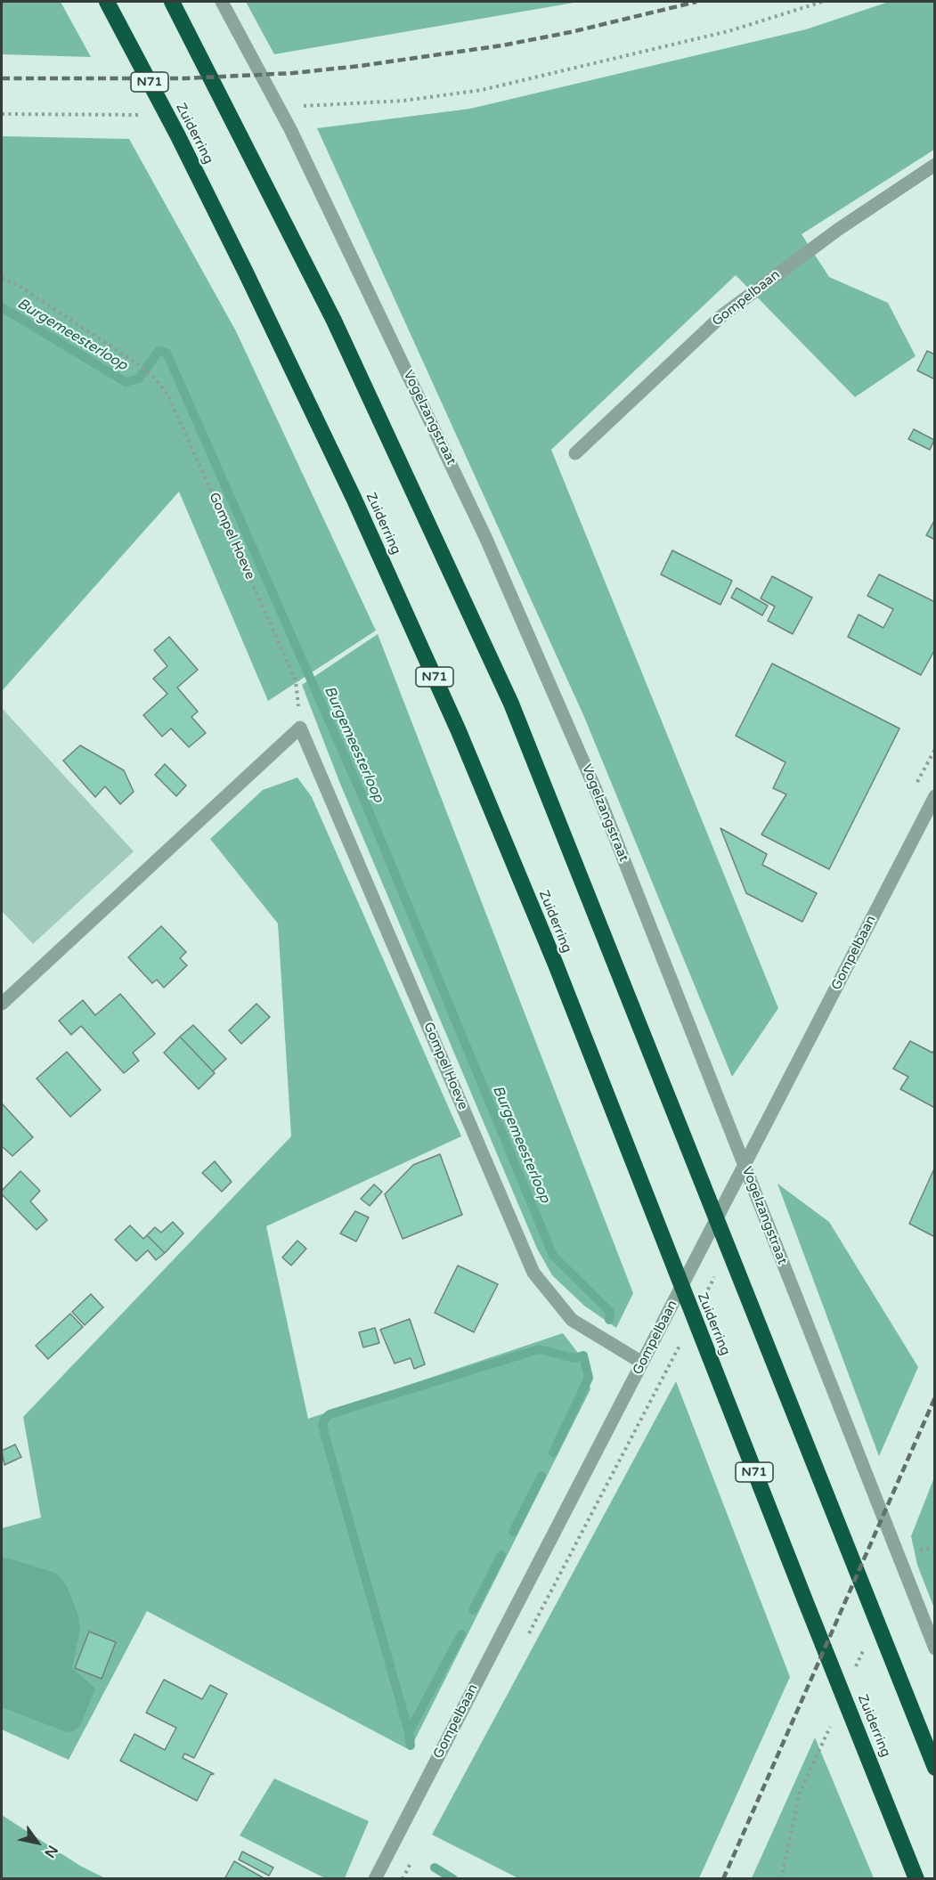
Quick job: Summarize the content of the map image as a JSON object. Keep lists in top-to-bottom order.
{
  "streets": {
    "highway": ["N71", "Zuiderring"],
    "street": ["Gompelbaan", "Vogelzangstraat", "Gompel Hoeve"]
  },
  "crossings": [
    ["Gompelbaan", "Gompel Hoeve"]
  ],
  "water": ["Burgemeesterloop"],
  "north": "bottom right"
}
